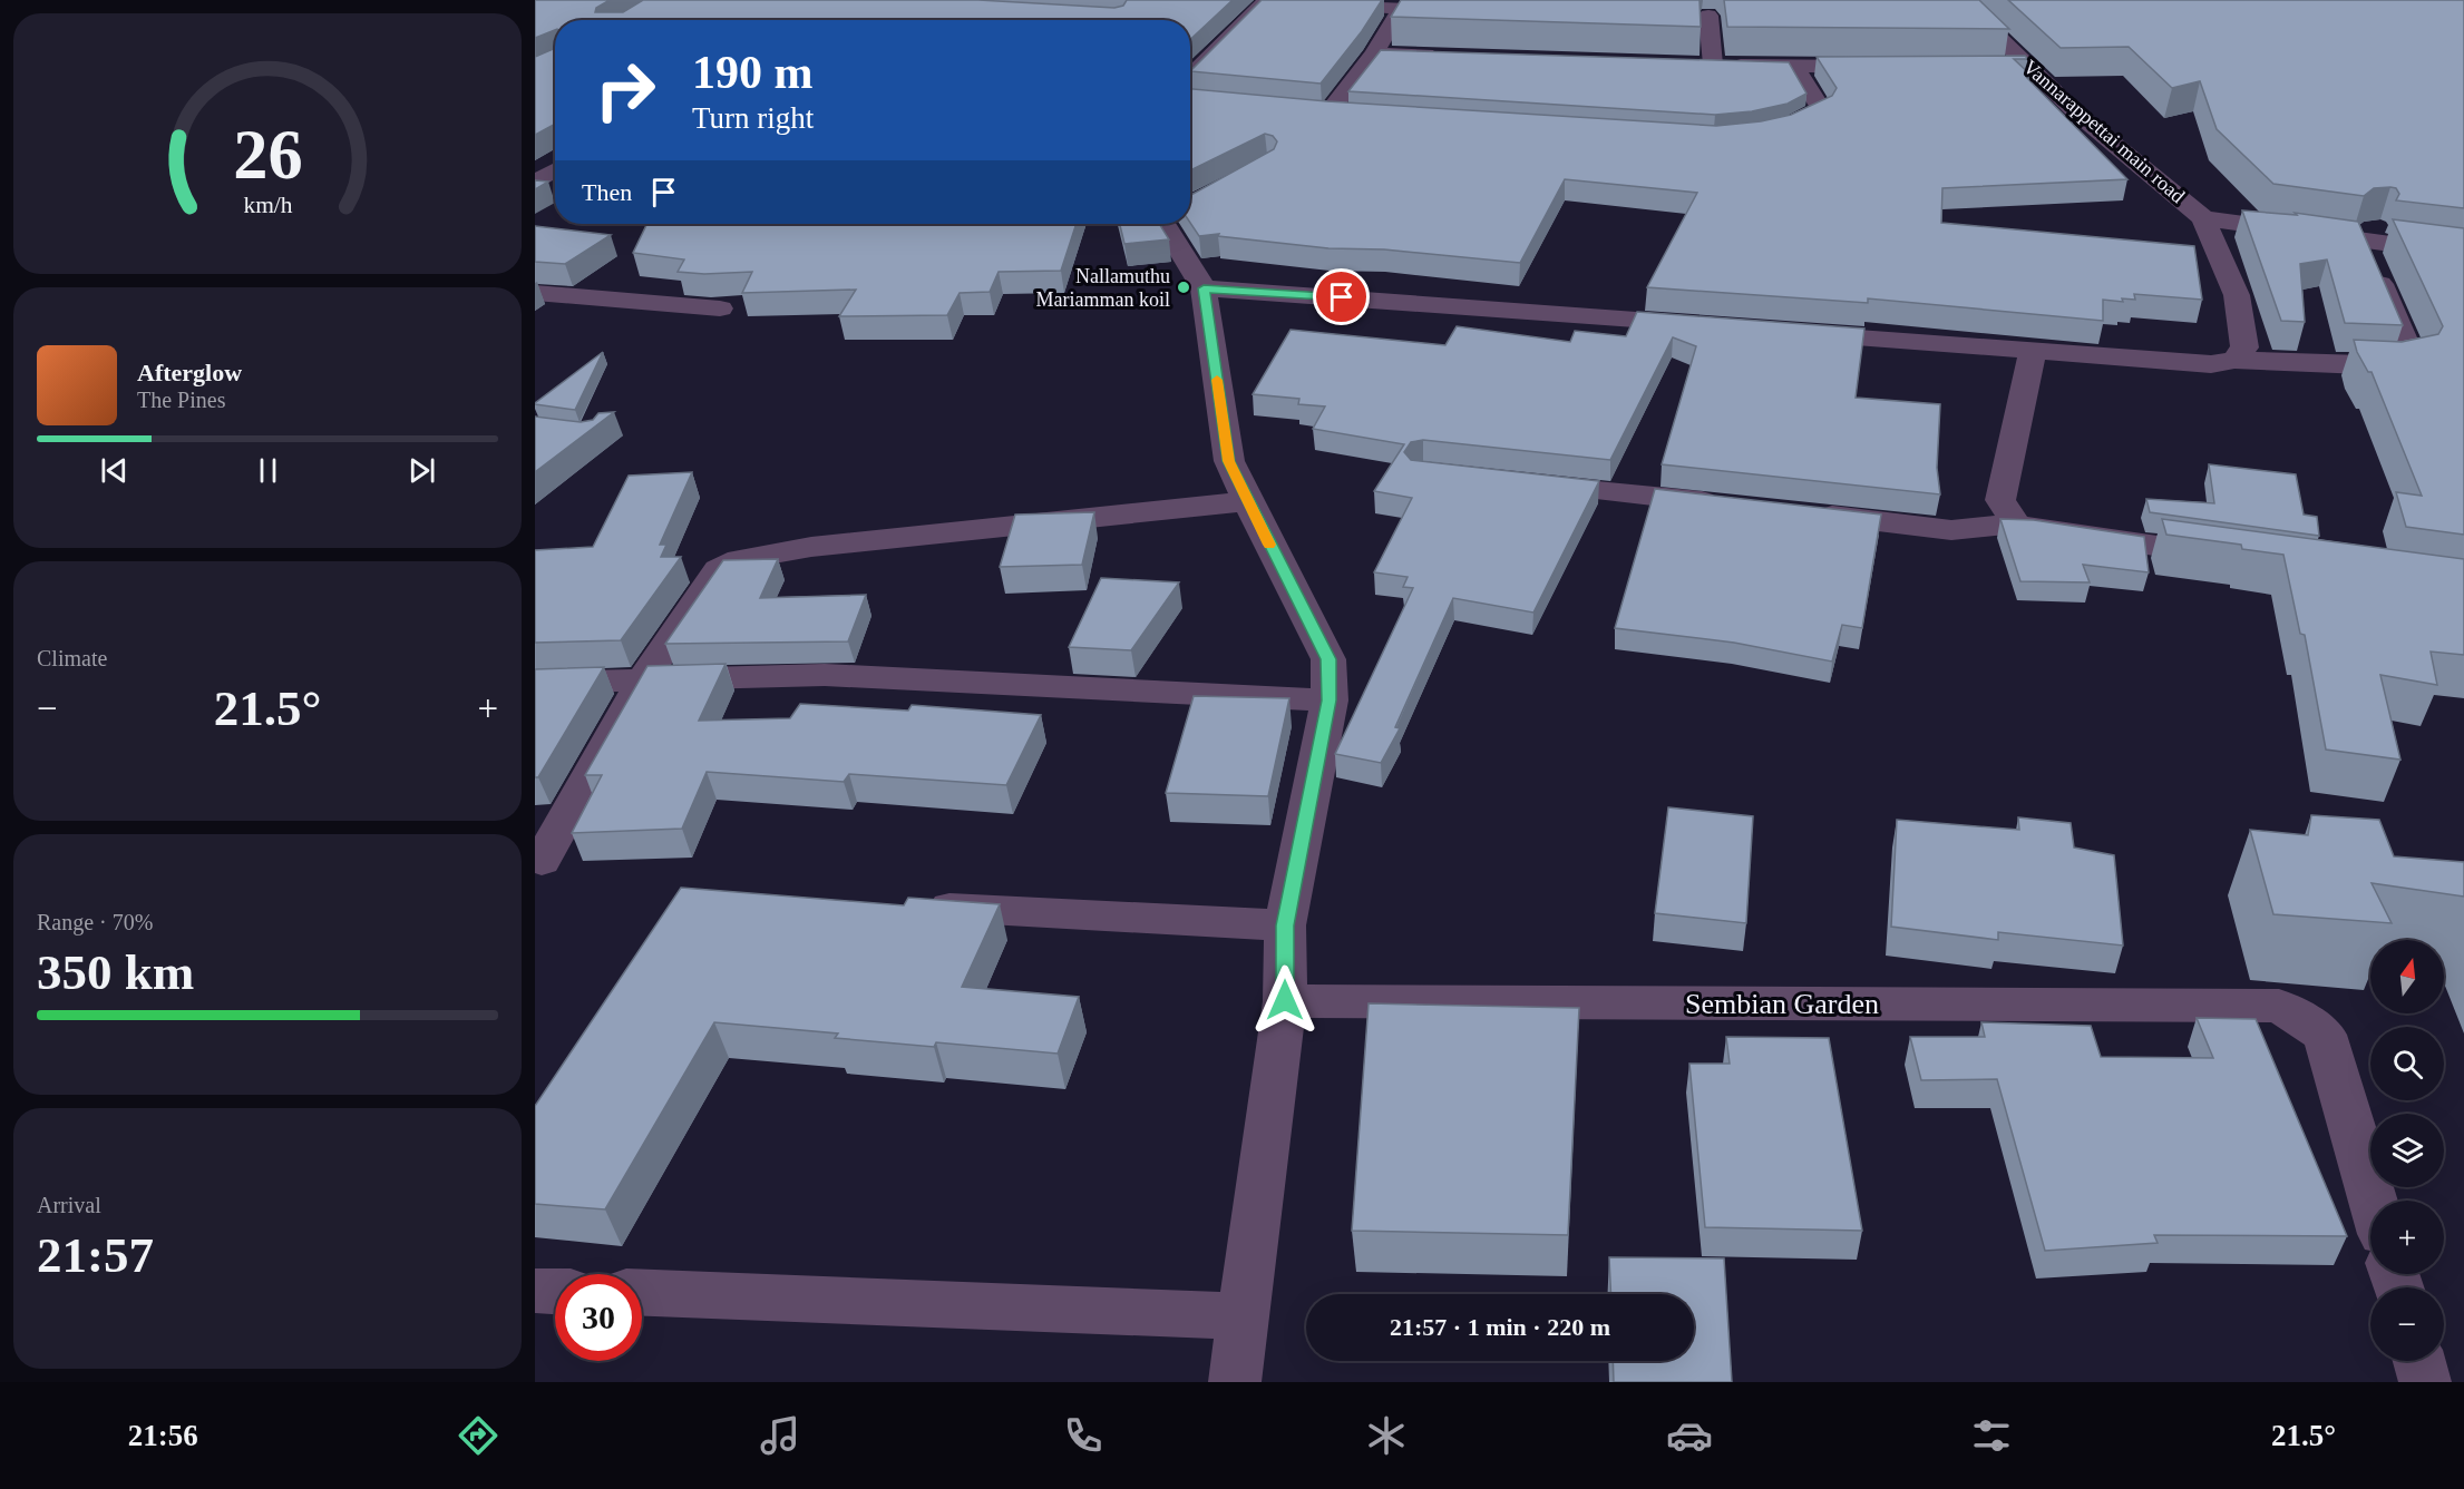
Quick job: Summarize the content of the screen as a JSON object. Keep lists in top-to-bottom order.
{
  "streets": {
    "street": ["Vannarappettai main road", "Sembian Garden"]
  },
  "places": ["Nallamuthu Mariamman koil"],
  "north": "top",
  "page": {
    "turn": ["190 m", "Turn right"],
    "then": "Then",
    "song": ["Afterglow", "The Pines"],
    "tile": [
      "Climate",
      ["Range · 70%", "350 km"],
      ["Arrival", "21:57"]
    ],
    "heat": ["−", "21.5°", "+"],
    "map_buttons": ["+", "−"],
    "limit": "30",
    "trip": "21:57 · 1 min · 220 m",
    "tabs": ["21:56", "21.5°"],
    "gauge": ["26", "km/h"]
  }
}
